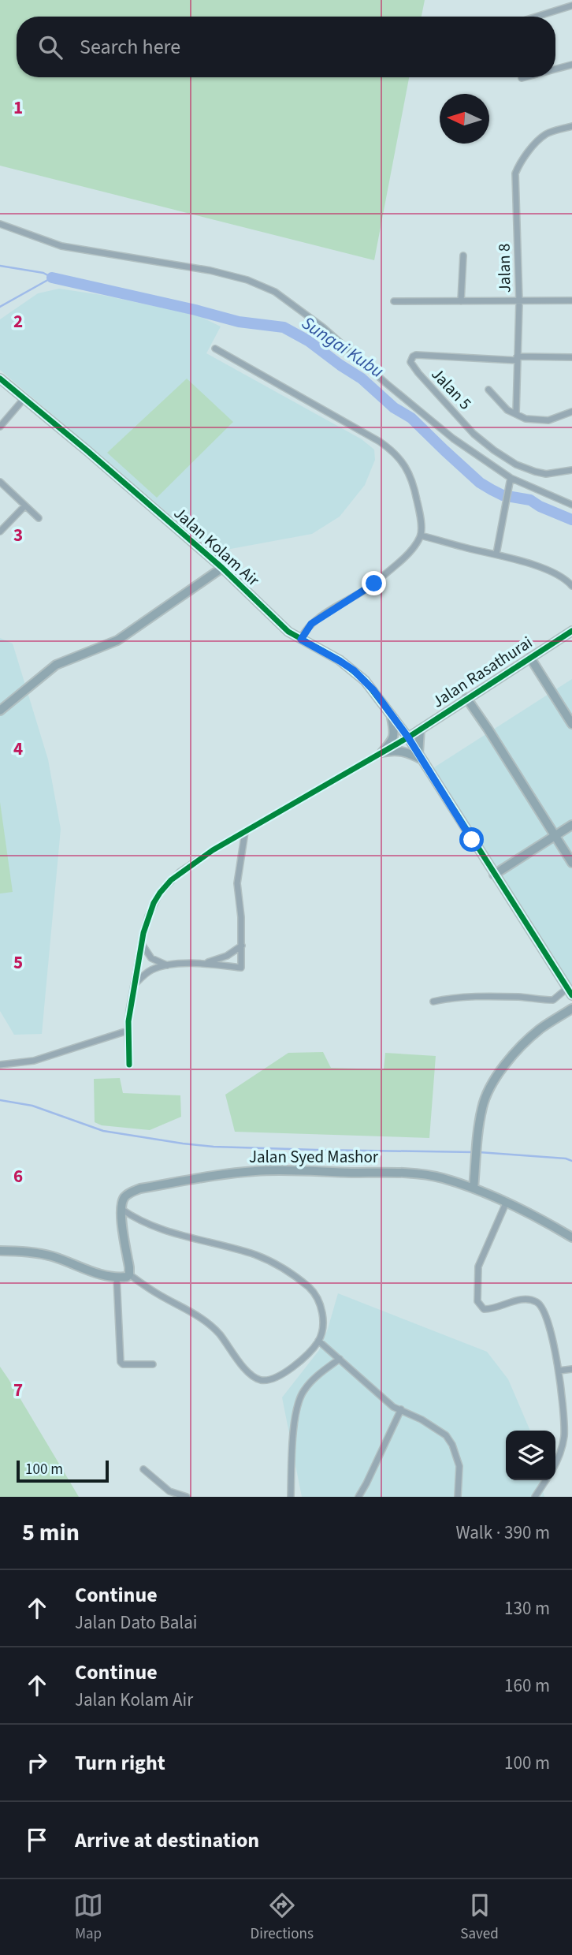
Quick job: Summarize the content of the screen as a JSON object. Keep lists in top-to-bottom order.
{
  "streets": {
    "street": [
      "Jalan 8",
      "Jalan 5",
      "Jalan Kolam Air",
      "Jalan Rasathurai",
      "Jalan Syed Mashor"
    ]
  },
  "crossings": [
    ["Jalan 8", "Jalan 5"],
    ["Jalan Kolam Air", "Jalan Rasathurai"]
  ],
  "water": ["Sungai Kubu"],
  "scale_bar": "100 m",
  "north": "left",
  "page": {
    "search": "Search here",
    "scale": "100 m",
    "heading": ["5 min", "Walk · 390 m"],
    "list": [
      ["Continue", "Jalan Dato Balai", "130 m"],
      ["Continue", "Jalan Kolam Air", "160 m"],
      ["Turn right", "100 m"],
      "Arrive at destination"
    ],
    "nav": ["Map", "Directions", "Saved"]
  },
  "grid": {
    "rows": [
      "1",
      "2",
      "3",
      "4",
      "5",
      "6",
      "7"
    ]
  }
}
